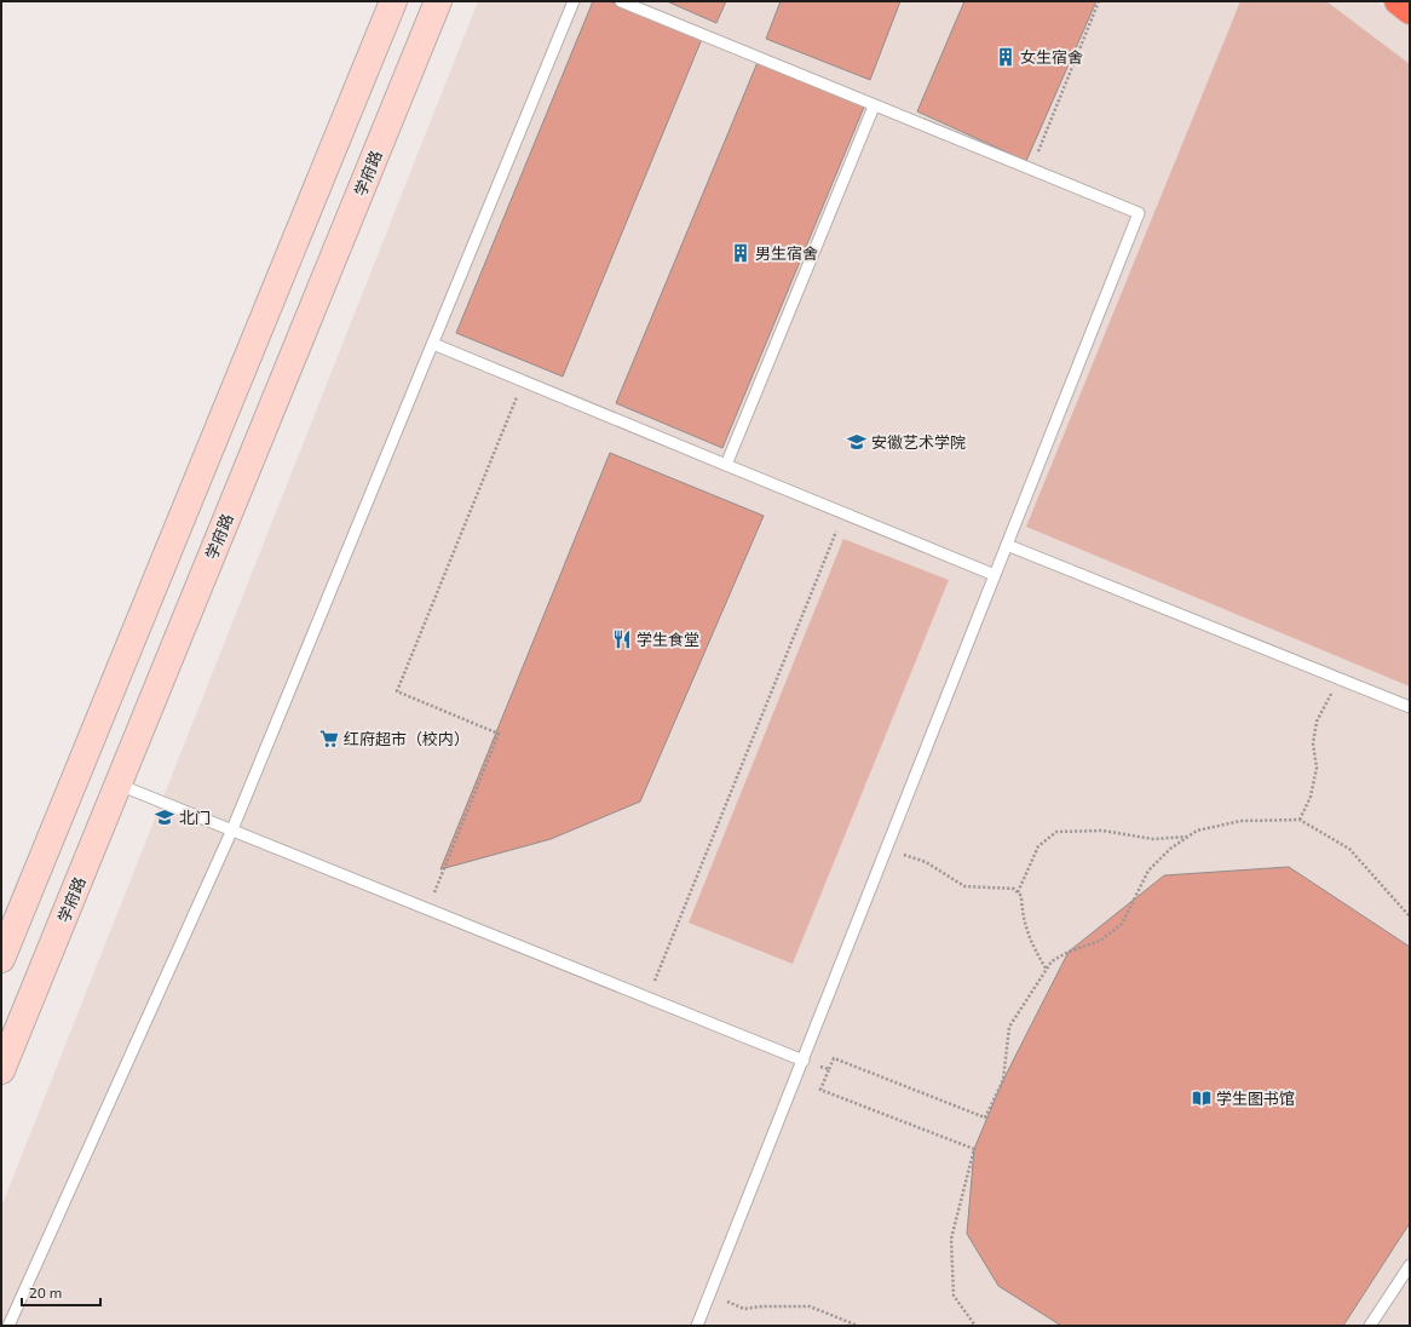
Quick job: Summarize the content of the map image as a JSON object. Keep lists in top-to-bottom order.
{
  "streets": {
    "main road": ["学府路"]
  },
  "places": {
    "building": ["女生宿舍", "男生宿舍"],
    "school or university": ["安徽艺术学院", "北门"],
    "restaurant": ["学生食堂"],
    "supermarket": ["红府超市（校内）"],
    "library": ["学生图书馆"]
  },
  "scale_bar": "20 m"
}
